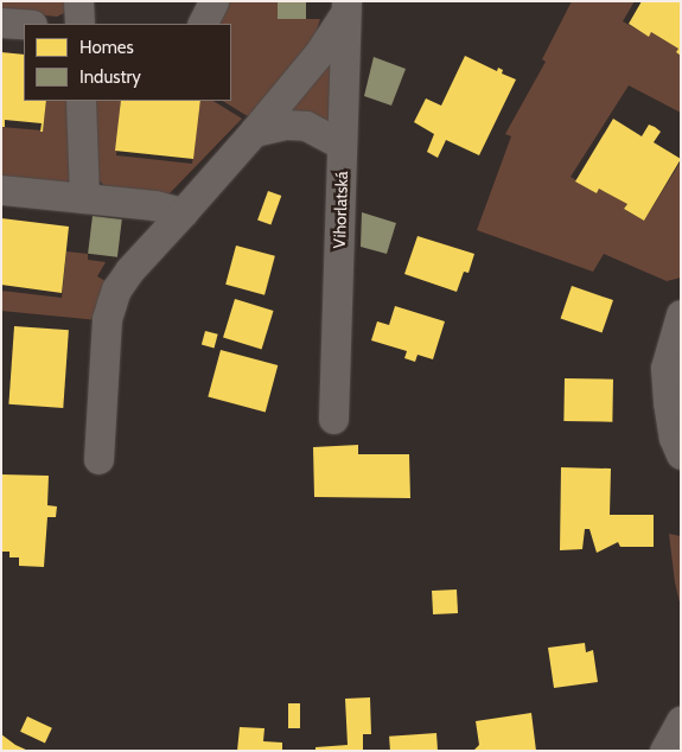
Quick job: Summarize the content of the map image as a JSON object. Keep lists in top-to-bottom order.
{
  "streets": {
    "street": ["Vihorlatská"]
  },
  "legend": ["Homes", "Industry"]
}
